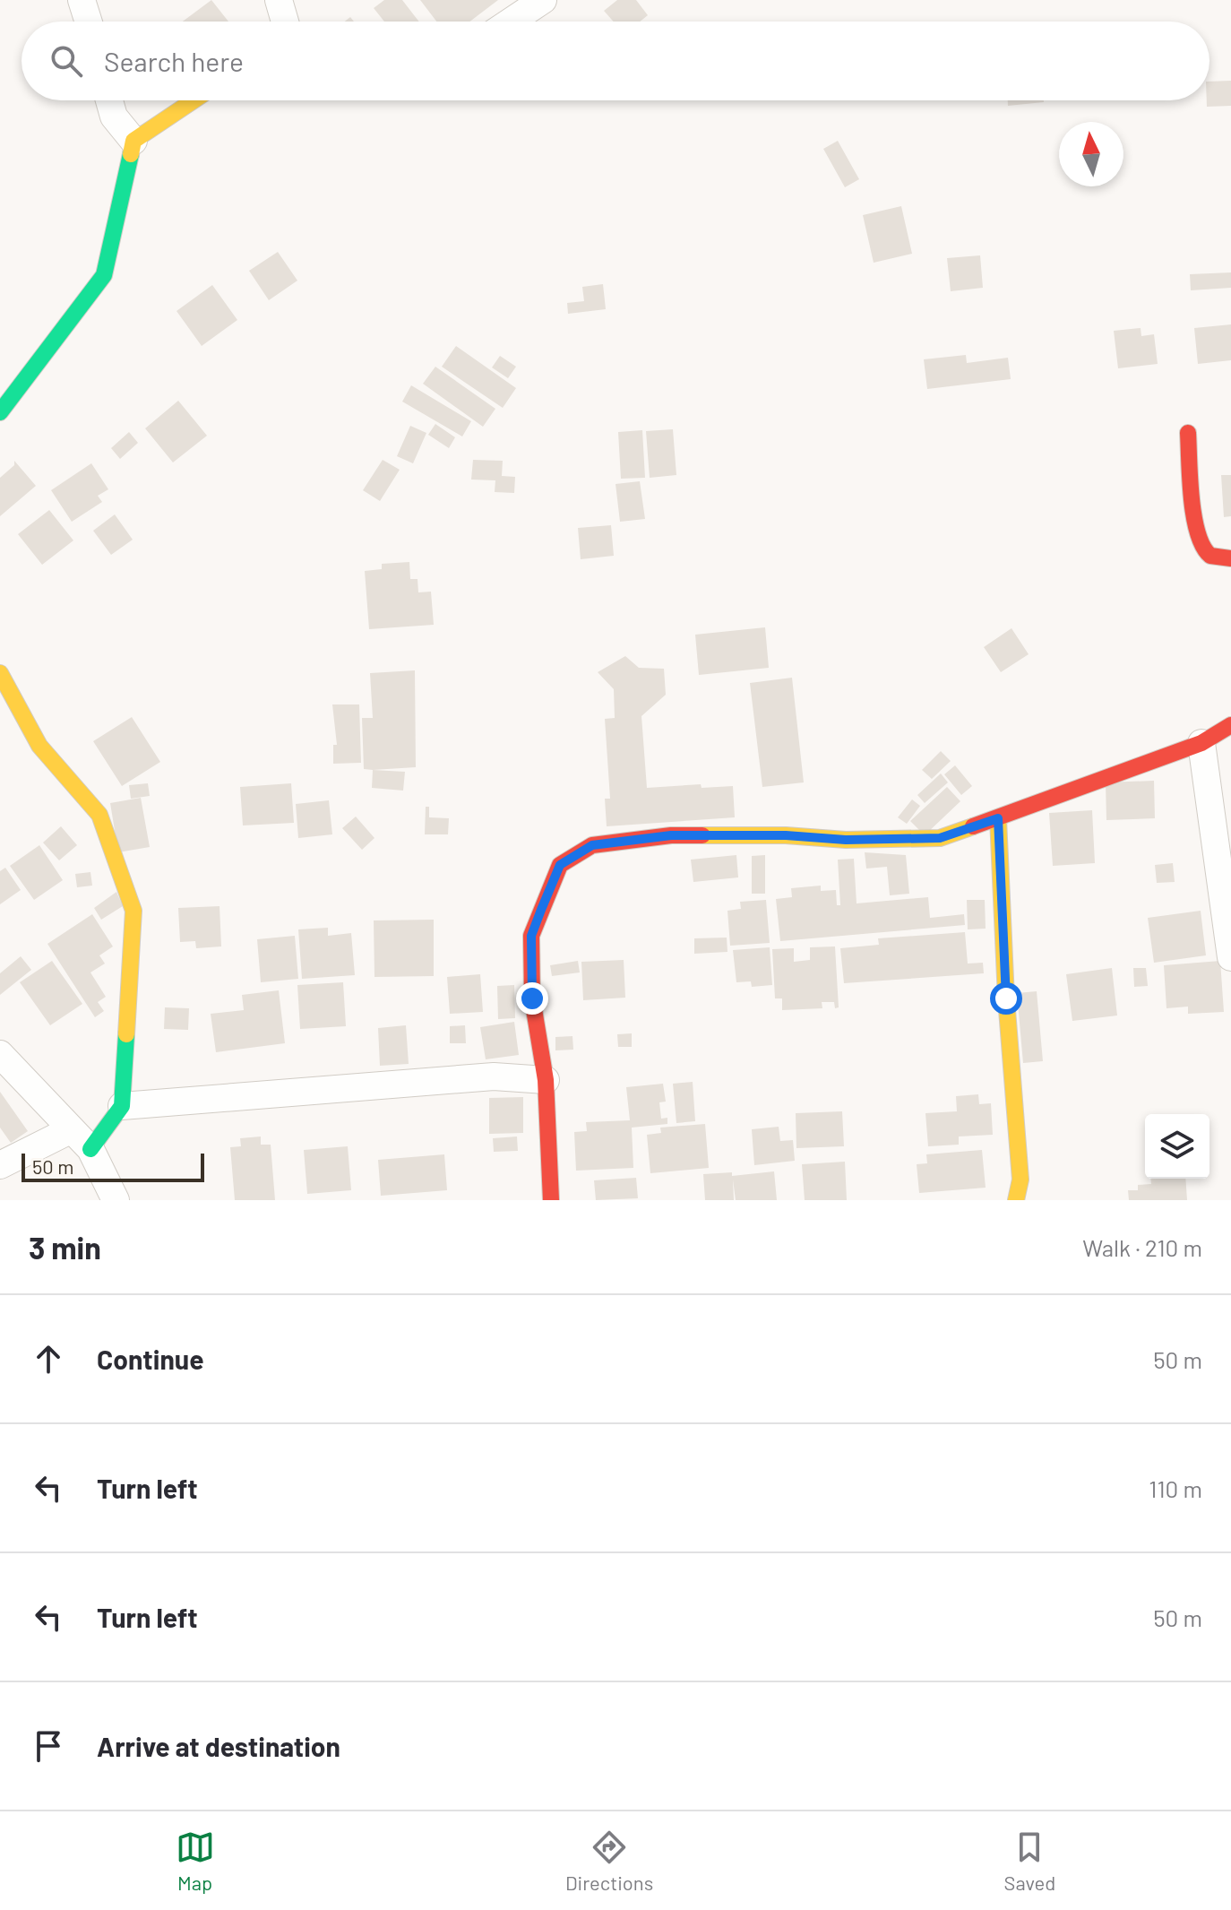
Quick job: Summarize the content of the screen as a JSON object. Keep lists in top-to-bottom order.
{
  "scale_bar": "50 m",
  "north": "top",
  "page": {
    "search": "Search here",
    "scale": "50 m",
    "heading": ["3 min", "Walk · 210 m"],
    "list": [
      ["Continue", "50 m"],
      ["Turn left", "110 m"],
      ["Turn left", "50 m"],
      "Arrive at destination"
    ],
    "nav": ["Map", "Directions", "Saved"]
  }
}
